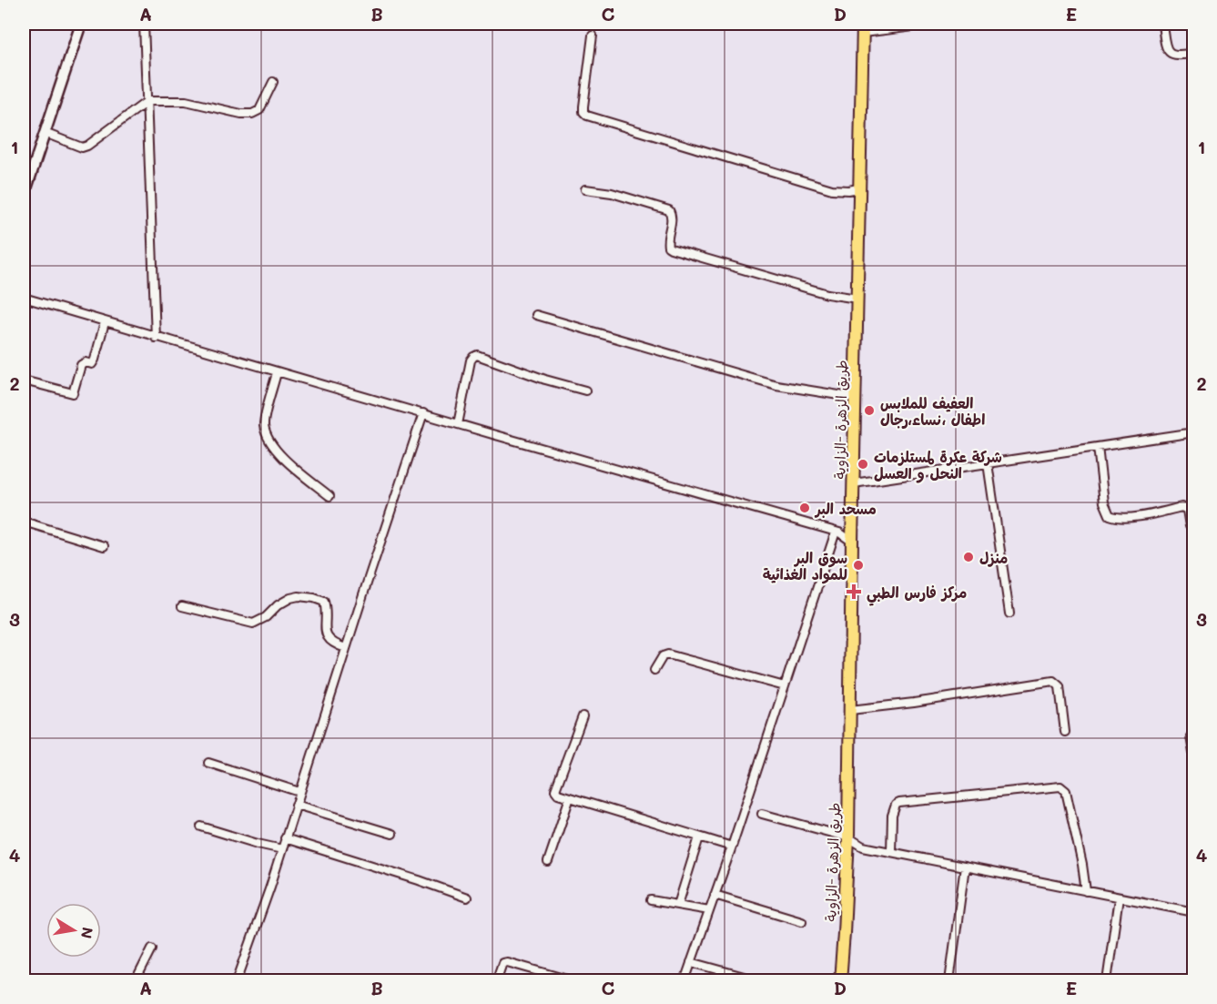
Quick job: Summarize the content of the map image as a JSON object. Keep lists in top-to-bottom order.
{
  "streets": {
    "main road": ["طريق الزهرة -الزاوية"]
  },
  "places": {
    "other": [
      "العفيف للملابس اطفال ،نساء،رجال",
      "شركة عكرة لمستلزمات النحل و العسل",
      "مسحد البر",
      "منزل",
      "سوق البر للمواد الغذائية"
    ],
    "health": ["مركز فارس الطبي"]
  },
  "north": "right",
  "grid": {
    "columns": [
      "A",
      "B",
      "C",
      "D",
      "E"
    ],
    "rows": [
      "1",
      "2",
      "3",
      "4"
    ]
  }
}
